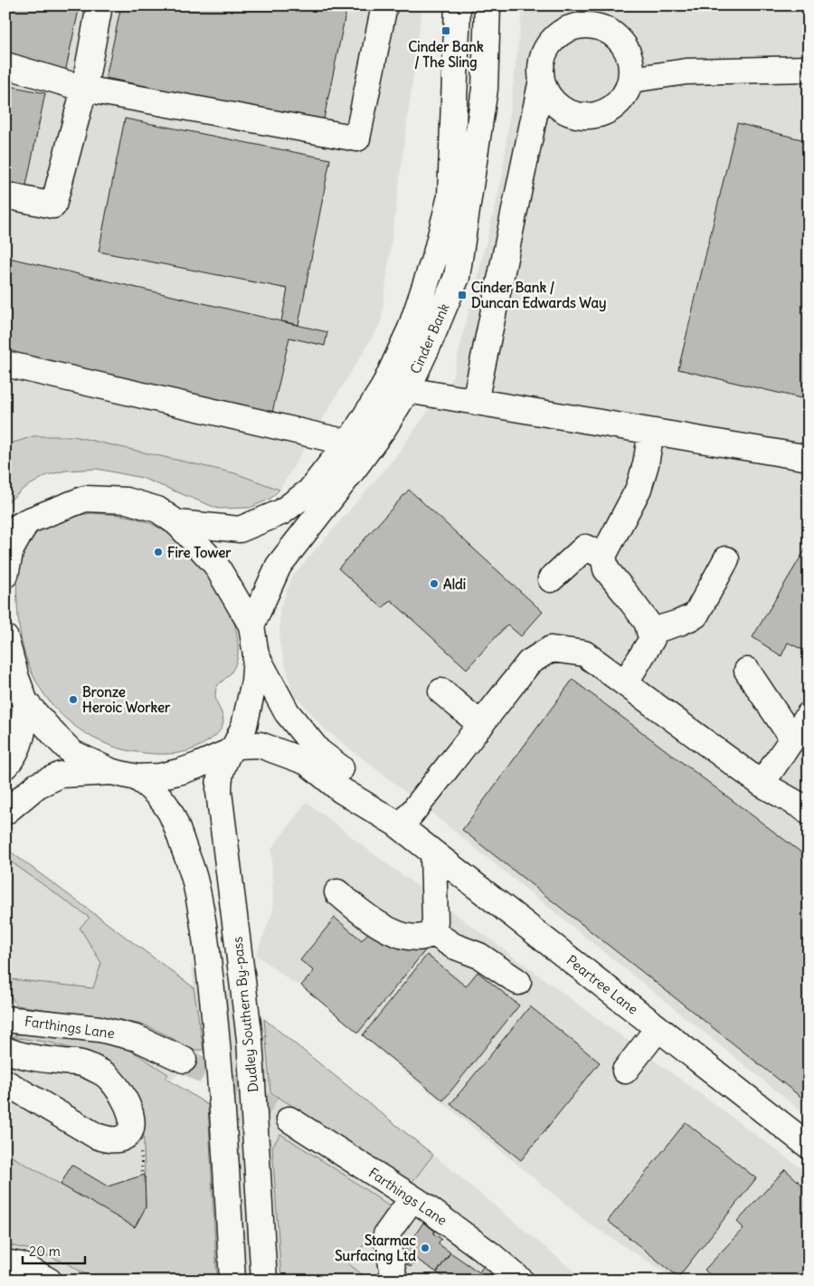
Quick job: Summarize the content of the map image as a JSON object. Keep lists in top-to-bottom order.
{
  "streets": {
    "main road": [
      "Cinder Bank",
      "Peartree Lane",
      "Dudley Southern By-pass",
      "Farthings Lane"
    ]
  },
  "crossings": [
    ["Peartree Lane", "Dudley Southern By-pass"]
  ],
  "places": {
    "transit": ["Cinder Bank / The Sling", "Cinder Bank / Duncan Edwards Way"],
    "other": [
      "Fire Tower",
      "Aldi",
      "Bronze Heroic Worker",
      "Starmac Surfacing Ltd"
    ]
  },
  "scale_bar": "20 m"
}
